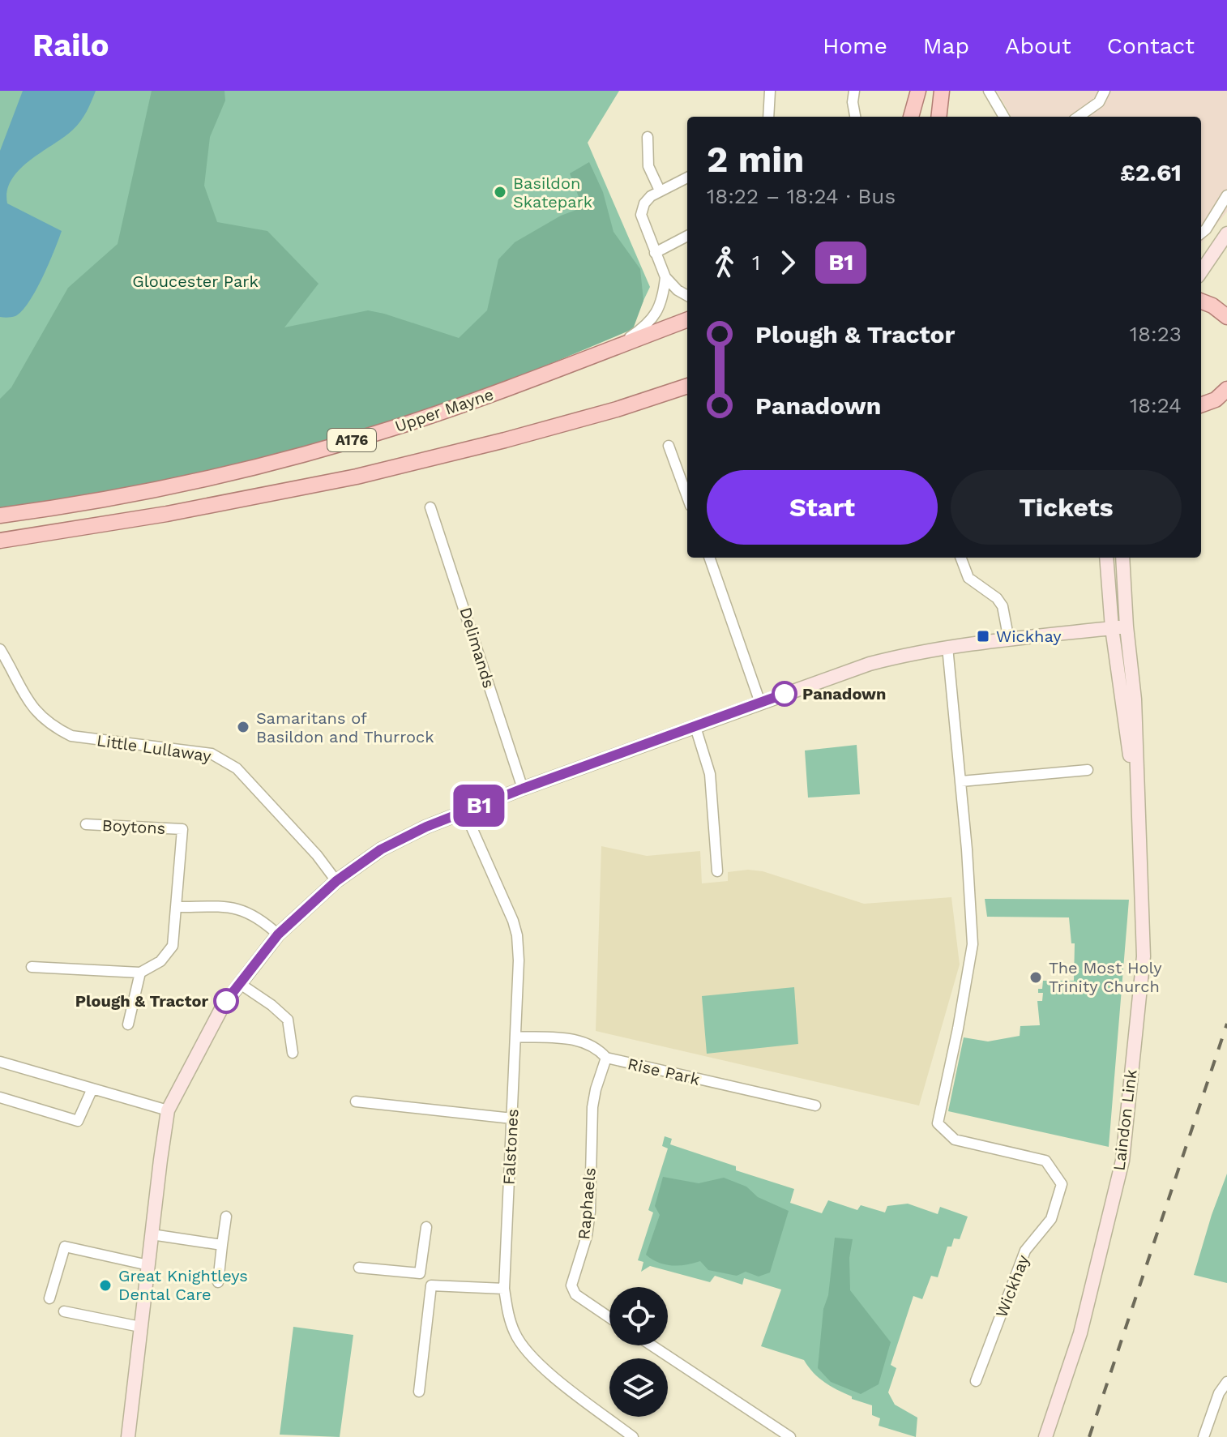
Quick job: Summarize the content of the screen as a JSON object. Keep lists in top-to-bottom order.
{
  "streets": {
    "main road": ["Upper Mayne", "A176"],
    "street": [
      "Delimands",
      "Little Lullaway",
      "Boytons",
      "Rise Park",
      "Laindon Link",
      "Falstones",
      "Raphaels",
      "Wickhay"
    ]
  },
  "crossings": [
    ["Rise Park", "Falstones"],
    ["Rise Park", "Raphaels"]
  ],
  "parks": ["Gloucester Park"],
  "places": {
    "other": [
      "Basildon Skatepark",
      "Panadown",
      "Samaritans of Basildon and Thurrock",
      "The Most Holy Trinity Church",
      "Plough & Tractor",
      "Great Knightleys Dental Care"
    ],
    "transit": ["Wickhay"]
  },
  "lines": ["bus line B1"],
  "page": {
    "header": "Railo",
    "nav": [
      "Home",
      "Map",
      "About",
      "Contact"
    ],
    "on_map": "B1",
    "heading": ["2 min", "18:22 – 18:24 · Bus", "£2.61"],
    "legs": ["1", "B1"],
    "list": [
      {
        "name": "Plough & Tractor",
        "value": "18:23"
      },
      {
        "name": "Panadown",
        "value": "18:24"
      }
    ],
    "buttons": ["Start", "Tickets"]
  }
}
